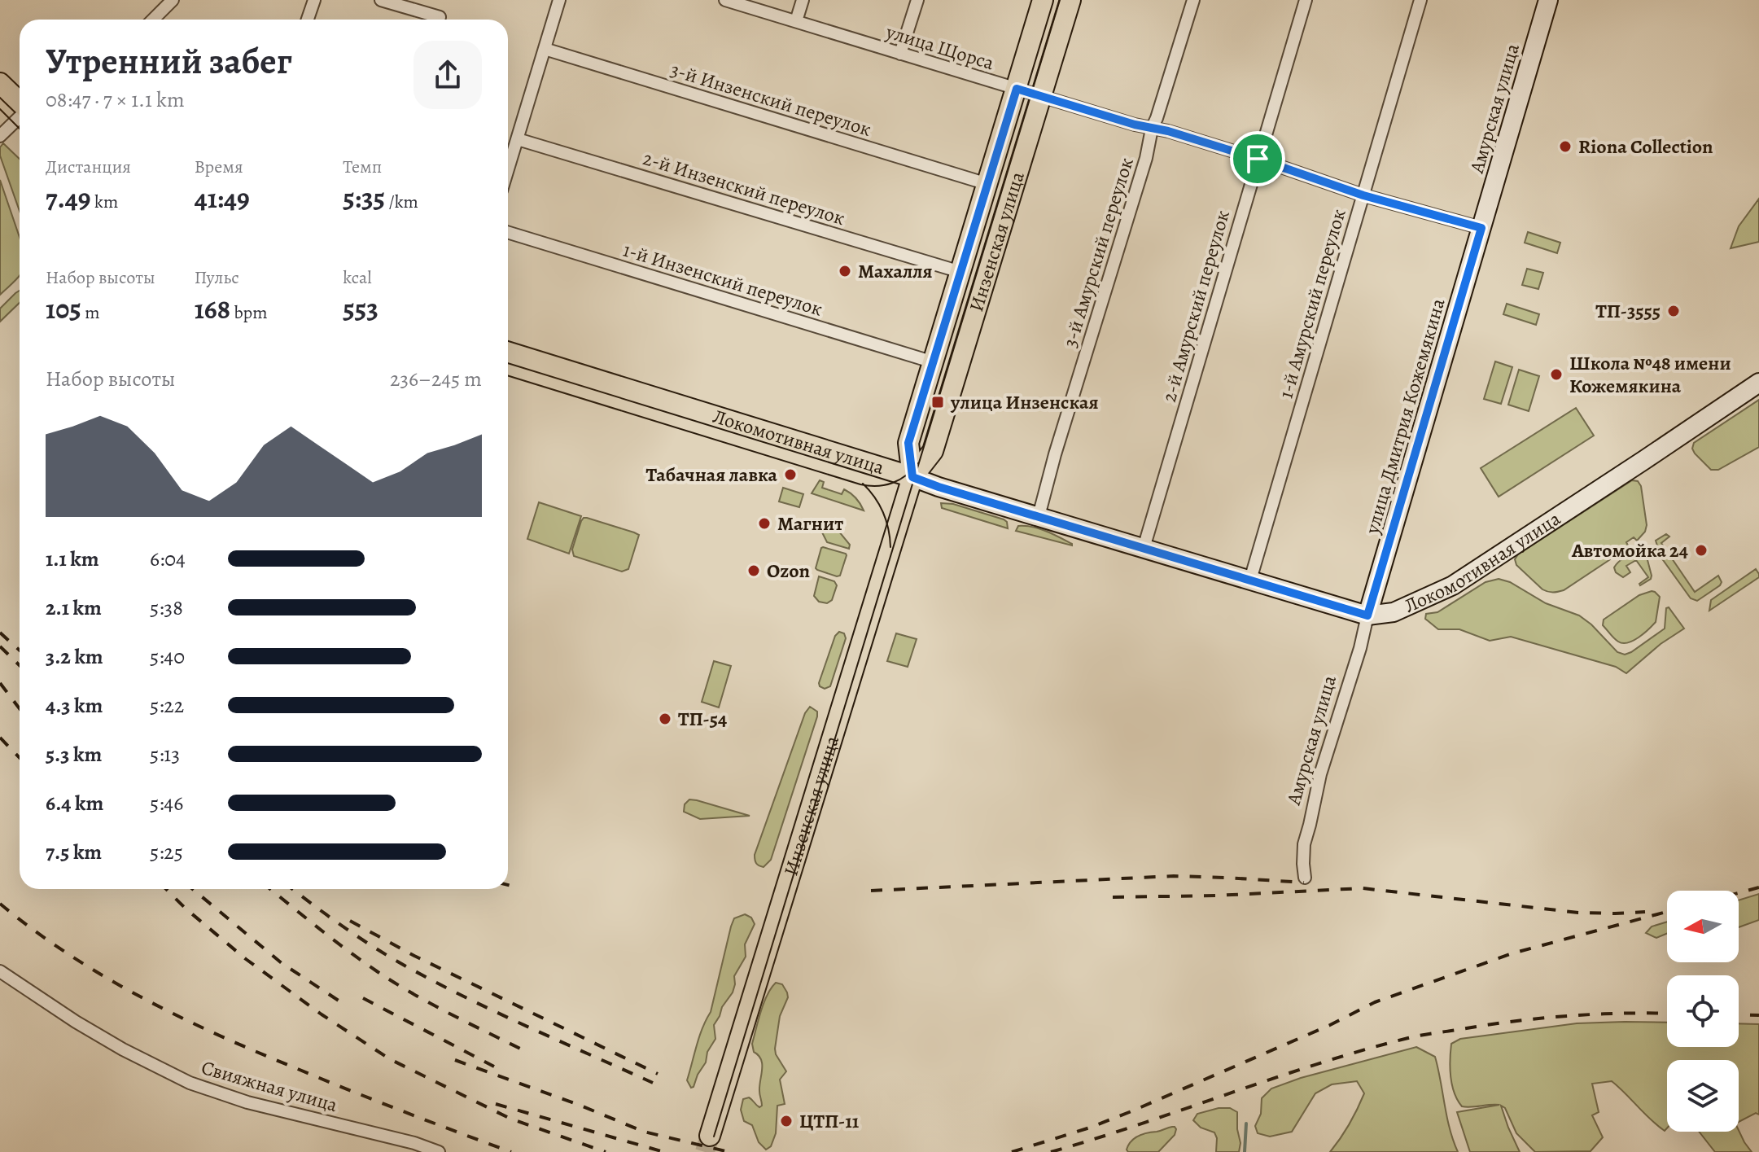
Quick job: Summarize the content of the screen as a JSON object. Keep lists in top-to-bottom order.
{
  "streets": {
    "main road": [
      "Амурская улица",
      "Инзенская улица",
      "улица Дмитрия Кожемякина",
      "Локомотивная улица"
    ],
    "street": [
      "улица Щорса",
      "3-й Инзенский переулок",
      "2-й Инзенский переулок",
      "3-й Амурский переулок",
      "1-й Инзенский переулок",
      "1-й Амурский переулок",
      "2-й Амурский переулок",
      "Свияжная улица"
    ]
  },
  "crossings": [
    ["улица Щорса", "Амурская улица"],
    ["улица Щорса", "Инзенская улица"],
    ["улица Щорса", "3-й Амурский переулок"],
    ["улица Щорса", "1-й Амурский переулок"],
    ["улица Щорса", "2-й Амурский переулок"],
    ["улица Щорса", "улица Дмитрия Кожемякина"],
    ["3-й Инзенский переулок", "Инзенская улица"],
    ["Амурская улица", "улица Дмитрия Кожемякина"],
    ["Амурская улица", "Локомотивная улица"],
    ["2-й Инзенский переулок", "Инзенская улица"],
    ["Инзенская улица", "1-й Инзенский переулок"],
    ["Инзенская улица", "Локомотивная улица"],
    ["3-й Амурский переулок", "Локомотивная улица"],
    ["1-й Амурский переулок", "Локомотивная улица"],
    ["2-й Амурский переулок", "Локомотивная улица"],
    ["улица Дмитрия Кожемякина", "Локомотивная улица"]
  ],
  "places": {
    "other": [
      "Riona Collection",
      "Махалля",
      "ТП-3555",
      "Школа №48 имени Кожемякина",
      "Табачная лавка",
      "Магнит",
      "Автомойка 24",
      "Ozon",
      "ТП-54",
      "ЦТП-11"
    ],
    "transit": ["улица Инзенская"]
  },
  "north": "left",
  "page": {
    "heading": ["Утренний забег", "08:47 · 7 × 1.1 km"],
    "stats": [
      ["Дистанция", "7.49 km"],
      ["Время", "41:49"],
      ["Темп", "5:35 /km"],
      ["Набор высоты", "105 m"],
      ["Пульс", "168 bpm"],
      ["kcal", "553"]
    ],
    "chart": ["Набор высоты", "236–245 m"],
    "list": [
      {
        "name": "1.1 km",
        "note": "6:04"
      },
      {
        "name": "2.1 km",
        "note": "5:38"
      },
      {
        "name": "3.2 km",
        "note": "5:40"
      },
      {
        "name": "4.3 km",
        "note": "5:22"
      },
      {
        "name": "5.3 km",
        "note": "5:13"
      },
      {
        "name": "6.4 km",
        "note": "5:46"
      },
      {
        "name": "7.5 km",
        "note": "5:25"
      }
    ]
  }
}
